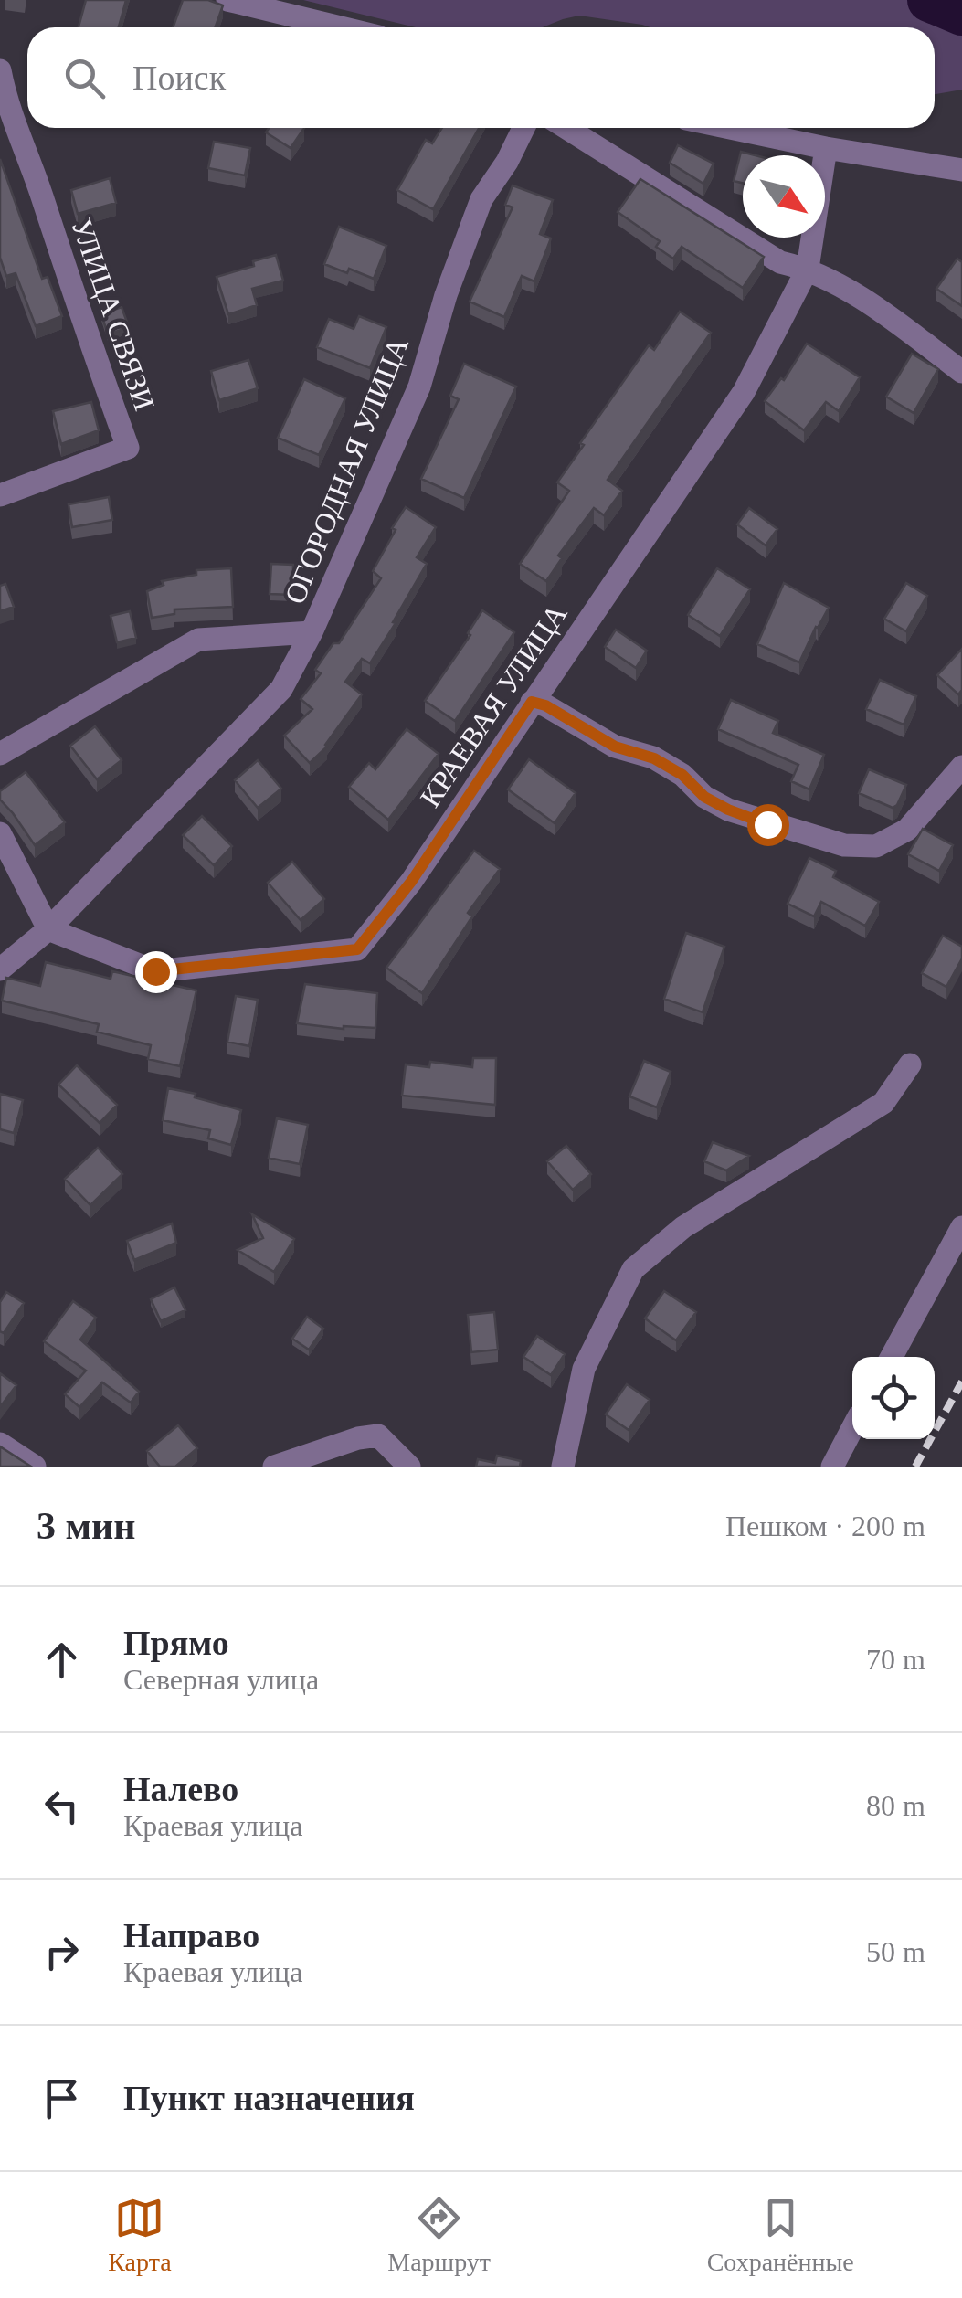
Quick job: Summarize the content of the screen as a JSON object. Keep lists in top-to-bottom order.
{
  "streets": {
    "street": ["УЛИЦА СВЯЗИ", "ОГОРОДНАЯ УЛИЦА", "КРАЕВАЯ УЛИЦА"]
  },
  "north": "bottom right",
  "page": {
    "search": "Поиск",
    "heading": ["3 мин", "Пешком · 200 m"],
    "list": [
      ["Прямо", "Северная улица", "70 m"],
      ["Налево", "Краевая улица", "80 m"],
      ["Направо", "Краевая улица", "50 m"],
      "Пункт назначения"
    ],
    "nav": ["Карта", "Маршрут", "Сохранённые"]
  }
}
